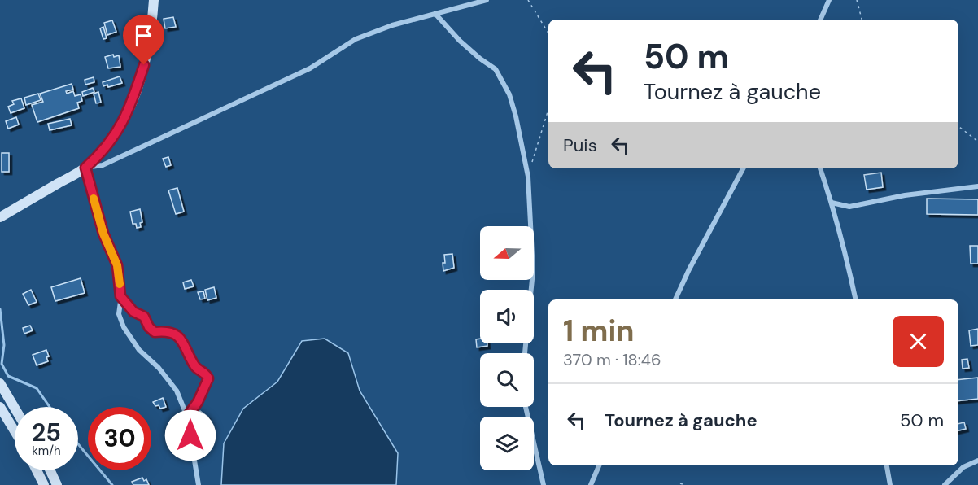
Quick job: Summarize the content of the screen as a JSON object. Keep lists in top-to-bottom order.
{
  "north": "left",
  "page": {
    "turn": ["50 m", "Tournez à gauche"],
    "then": "Puis",
    "heading": ["1 min", "370 m · 18:46"],
    "list": [
      {
        "name": "Tournez à gauche",
        "value": "50 m"
      }
    ],
    "speed": "25 km/h",
    "limit": "30"
  }
}
